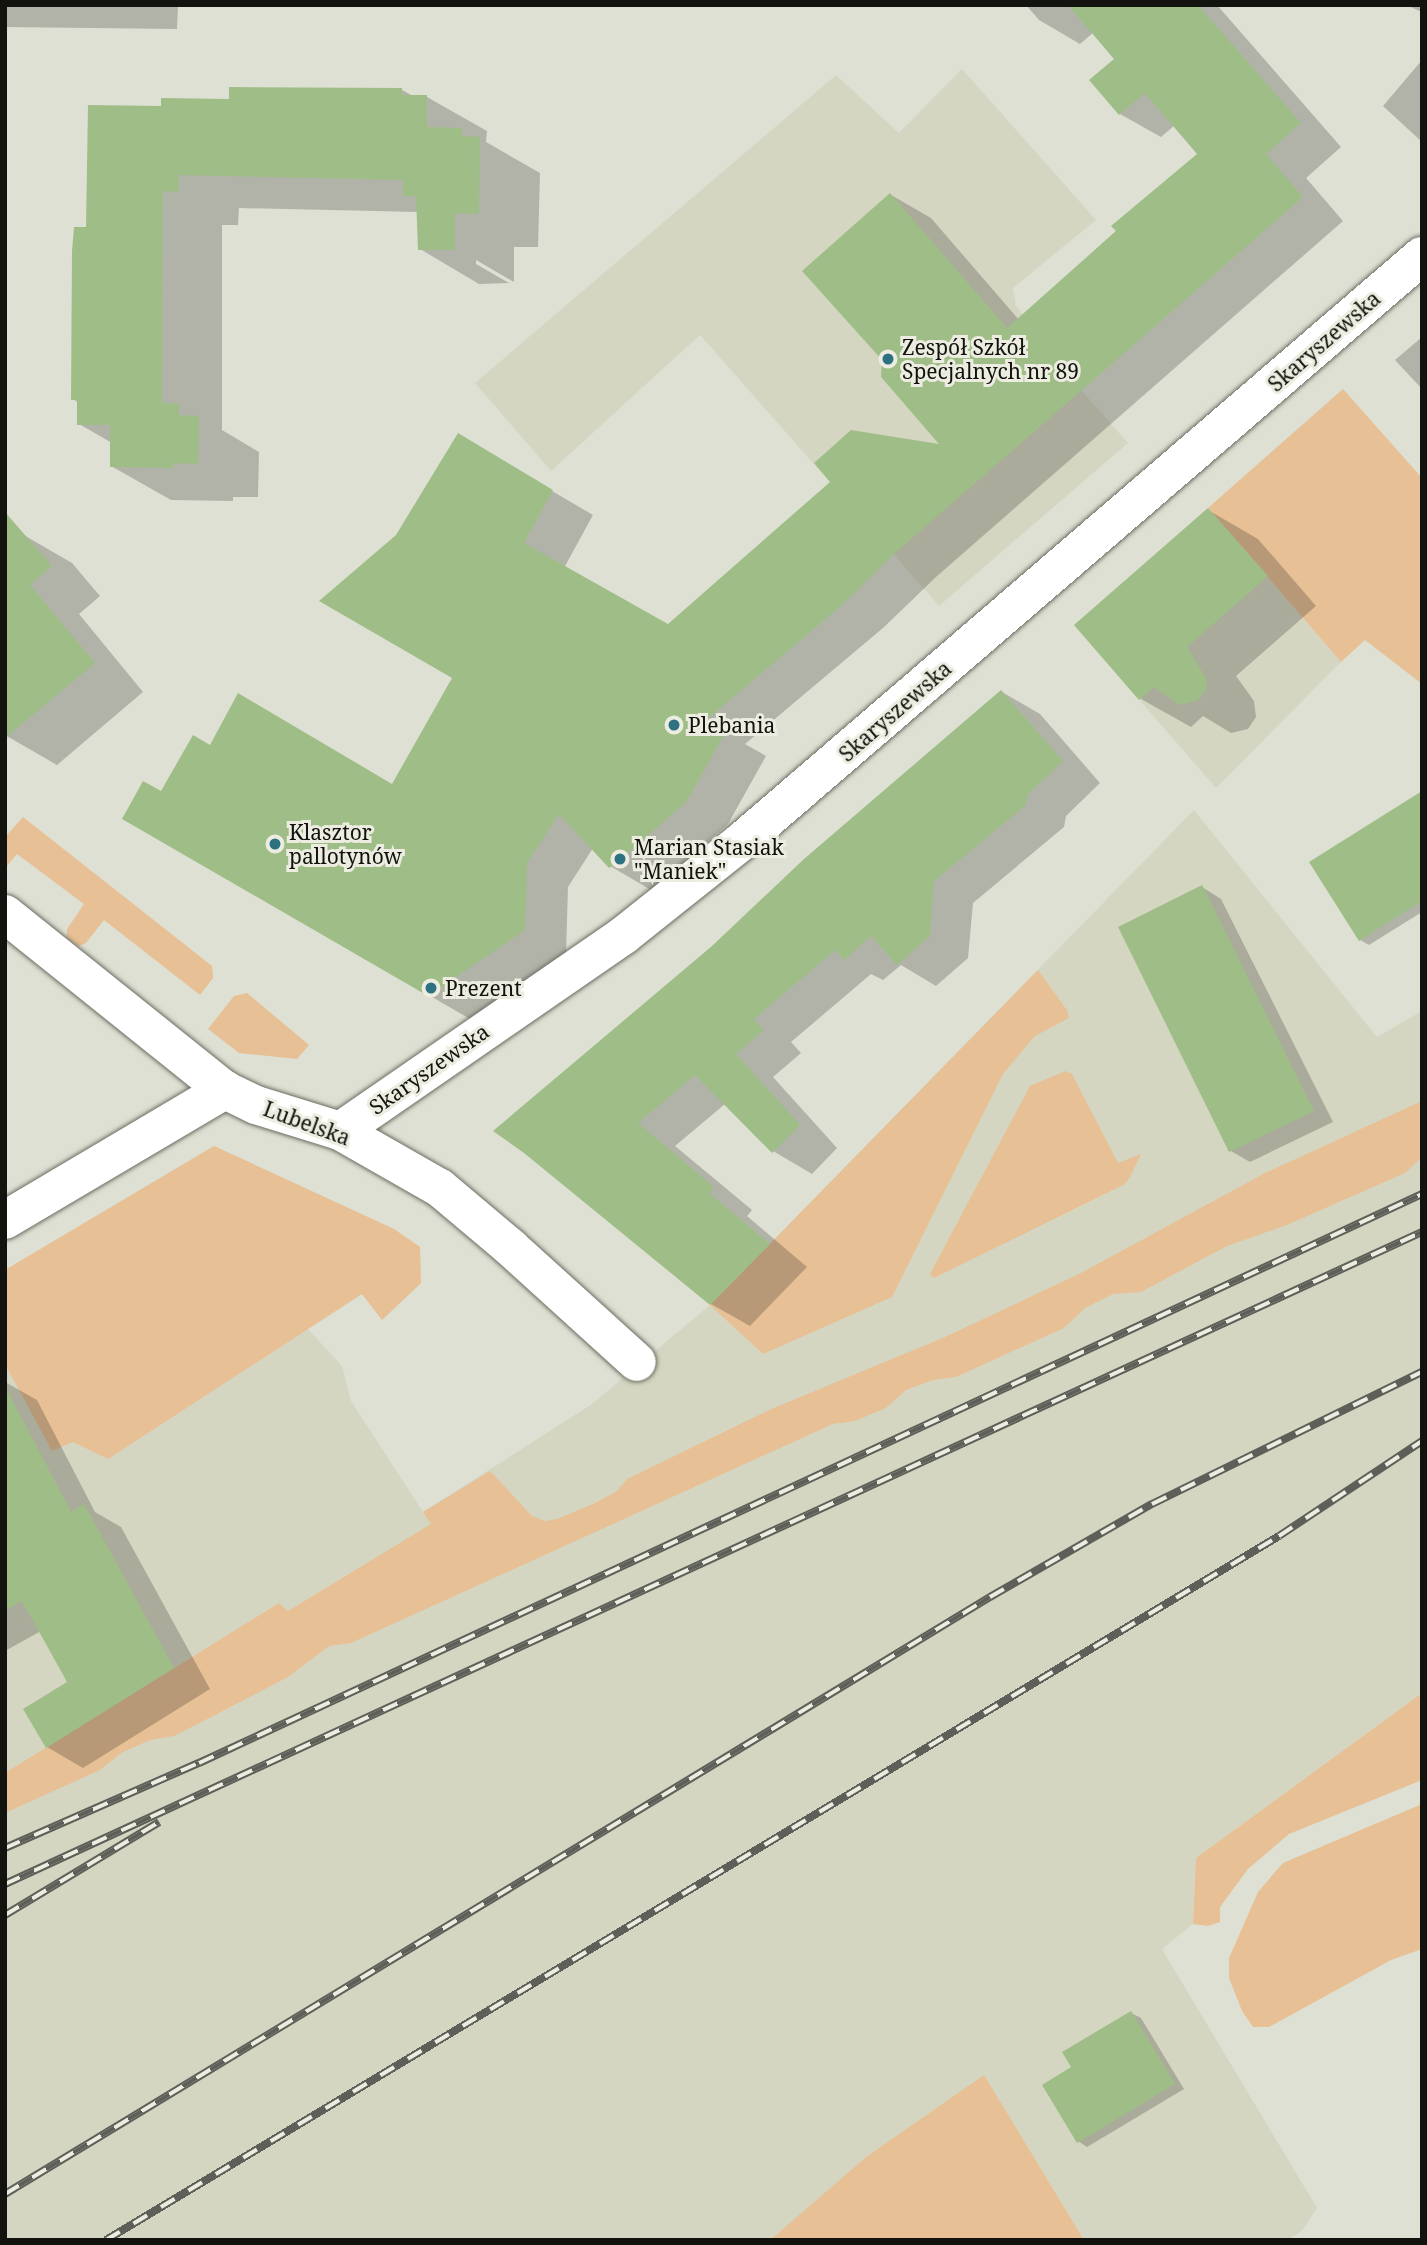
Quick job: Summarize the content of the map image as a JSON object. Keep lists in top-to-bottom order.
{
  "streets": {
    "street": ["Skaryszewska", "Lubelska"]
  },
  "crossings": [
    ["Skaryszewska", "Lubelska"]
  ],
  "places": [
    "Zespół Szkół Specjalnych nr 89",
    "Plebania",
    "Klasztor pallotynów",
    "Marian Stasiak \"Maniek\"",
    "Prezent"
  ]
}
